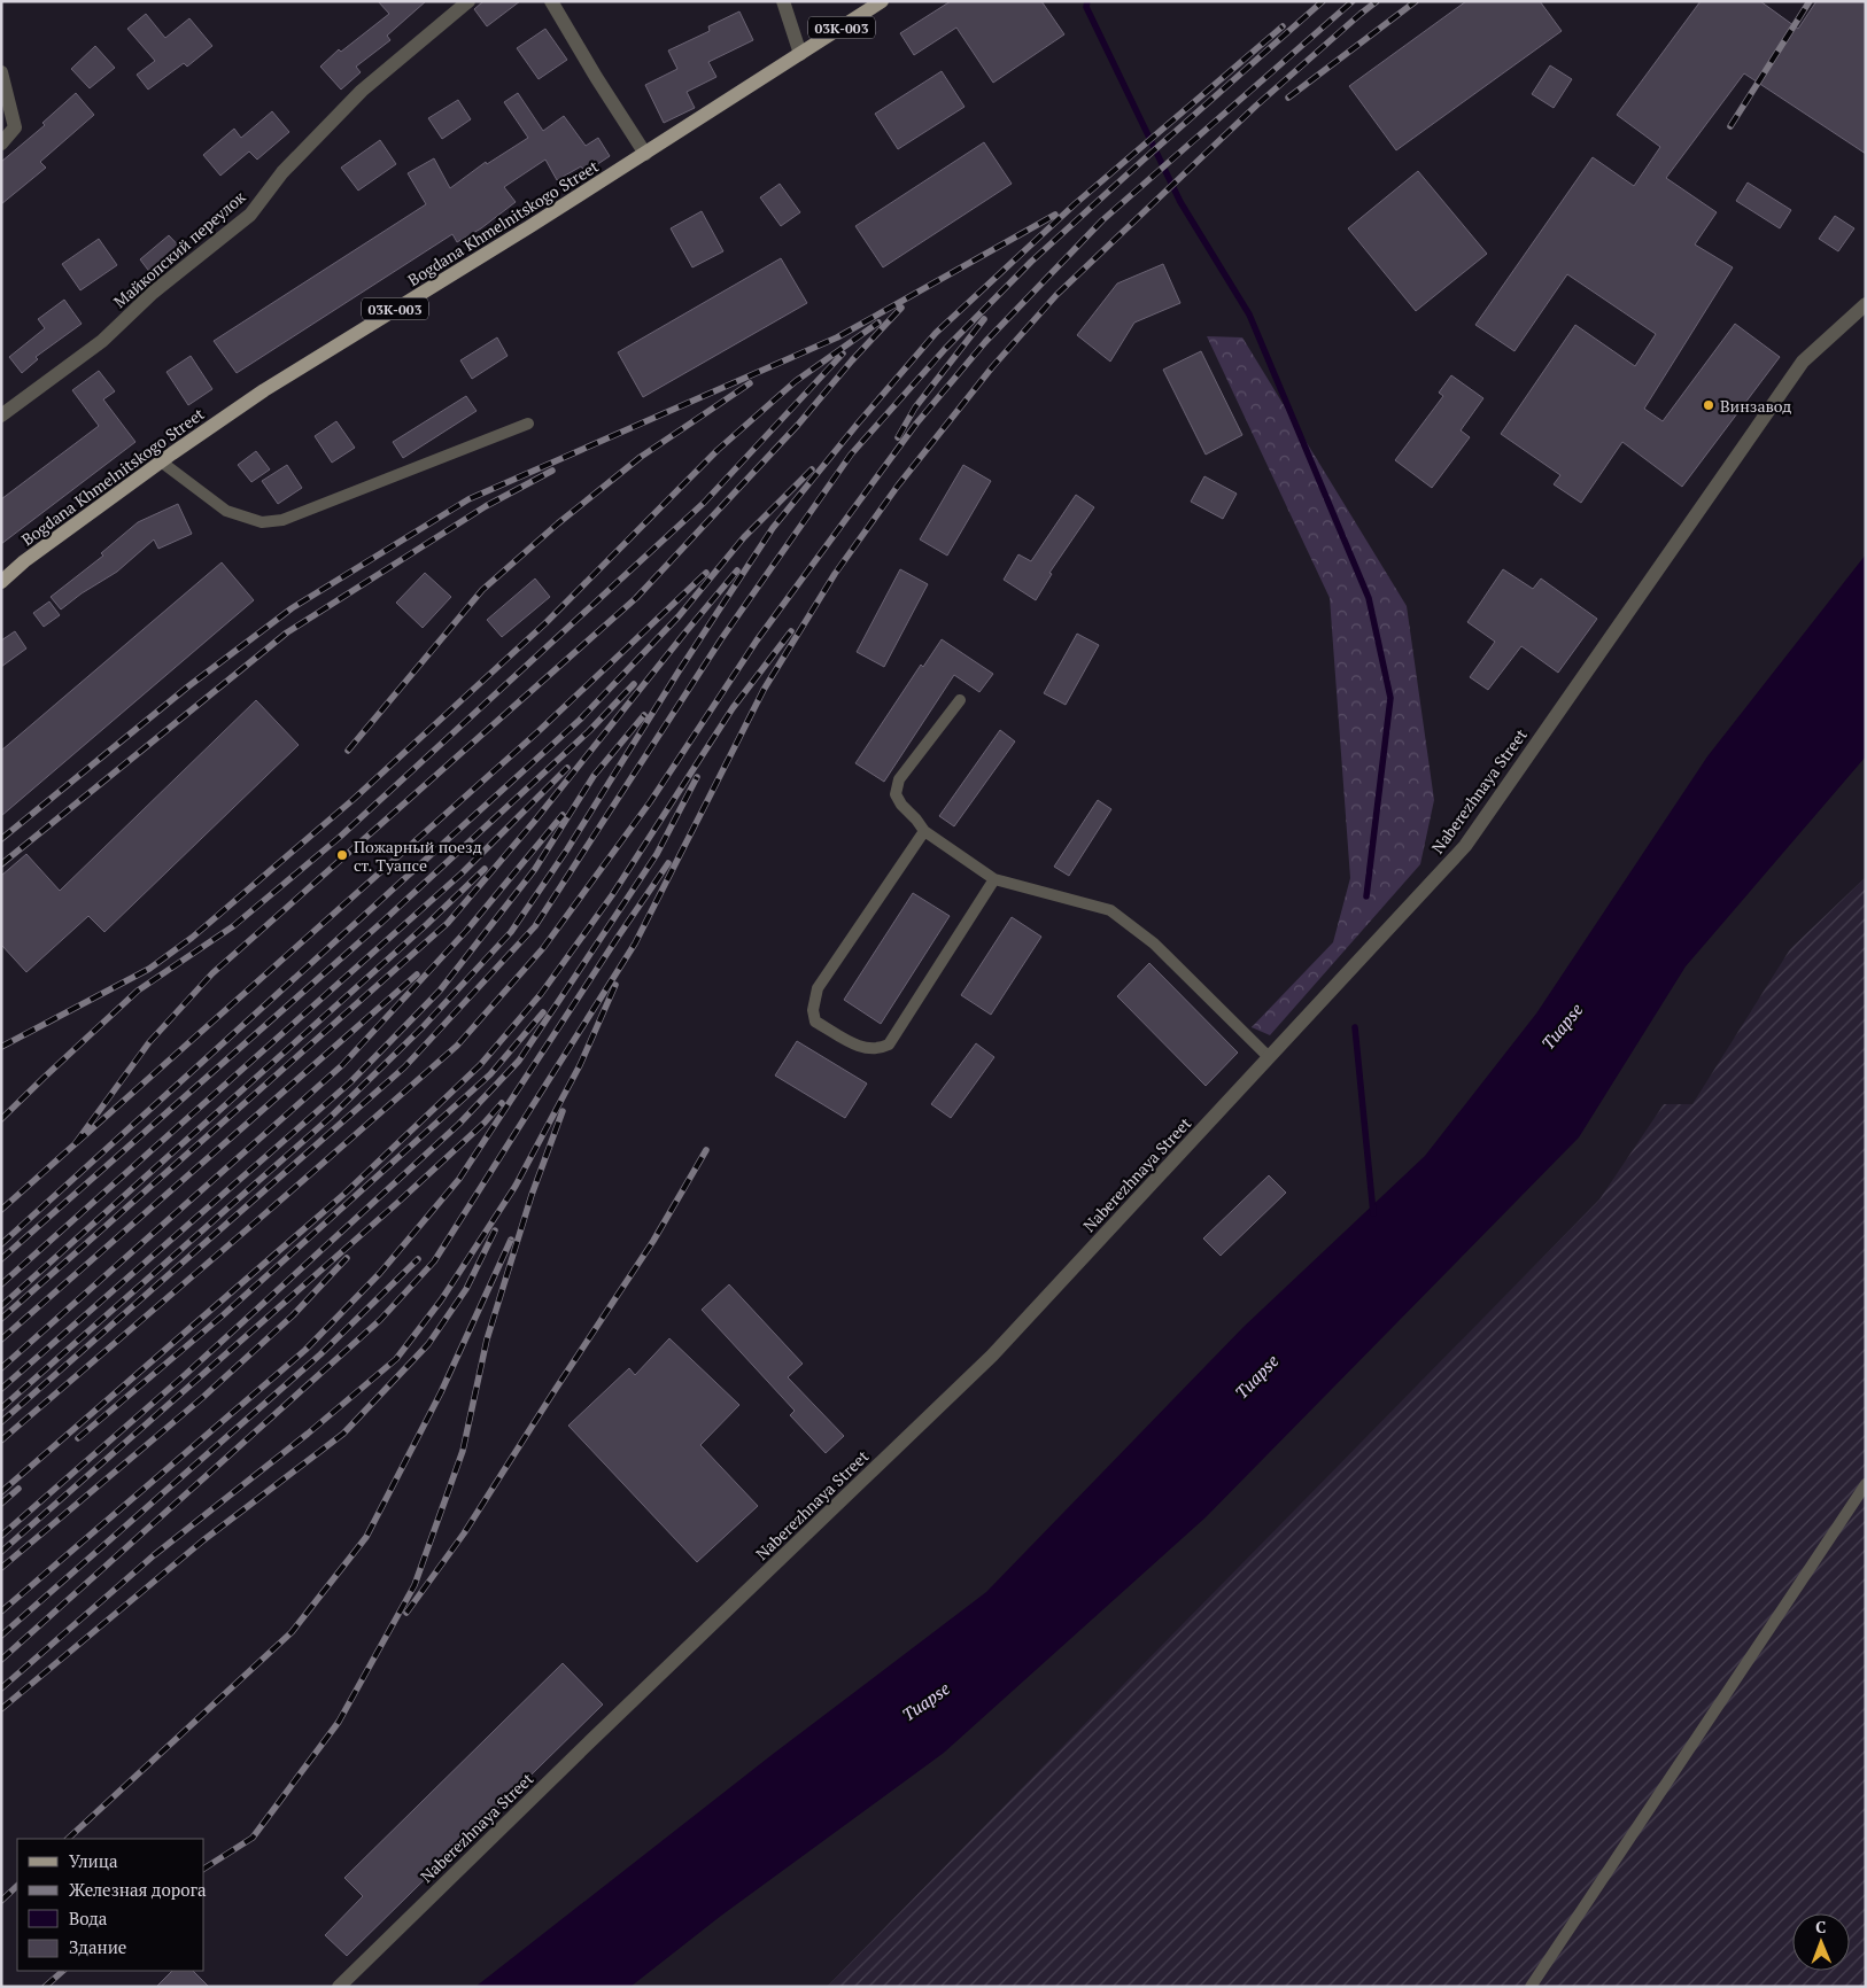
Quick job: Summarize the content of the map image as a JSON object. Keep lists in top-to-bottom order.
{
  "streets": {
    "main road": ["03К-003", "Bogdana Khmelnitskogo Street"],
    "street": ["Майкопский переулок", "Naberezhnaya Street"]
  },
  "crossings": [
    ["03К-003", "Bogdana Khmelnitskogo Street"]
  ],
  "water": ["Tuapse"],
  "places": ["Винзавод", "Пожарный поезд ст. Туапсе"],
  "legend": [
    "Улица",
    "Железная дорога",
    "Вода",
    "Здание"
  ],
  "north": "top"
}
